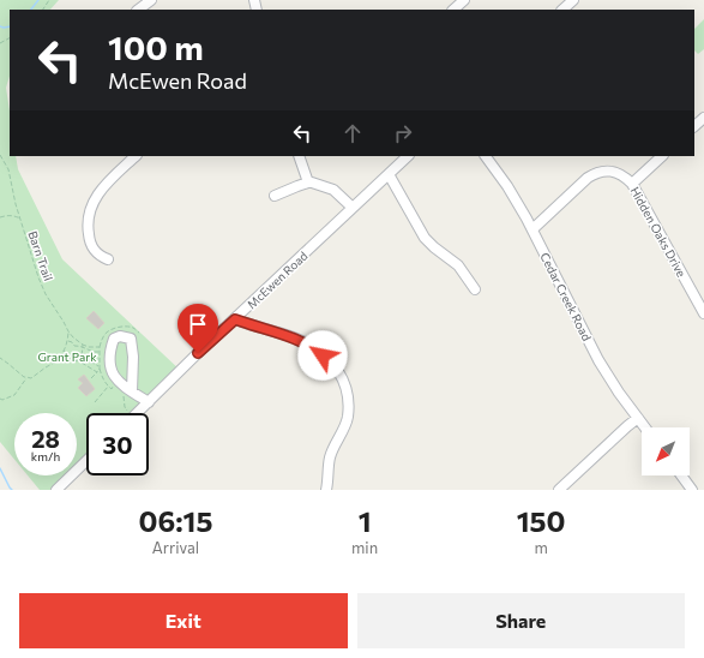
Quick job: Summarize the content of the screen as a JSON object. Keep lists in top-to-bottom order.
{
  "streets": {
    "street": ["Hidden Oaks Drive", "McEwen Road", "Cedar Creek Road"],
    "path": ["Barn Trail"]
  },
  "crossings": [
    ["Hidden Oaks Drive", "Cedar Creek Road"]
  ],
  "parks": ["Grant Park"],
  "north": "bottom left",
  "page": {
    "turn": ["100 m", "McEwen Road"],
    "speed": "28 km/h",
    "limit": "30",
    "eta": [
      "06:15",
      "Arrival",
      "1",
      "min",
      "150",
      "m"
    ],
    "buttons": ["Exit", "Share"]
  }
}
